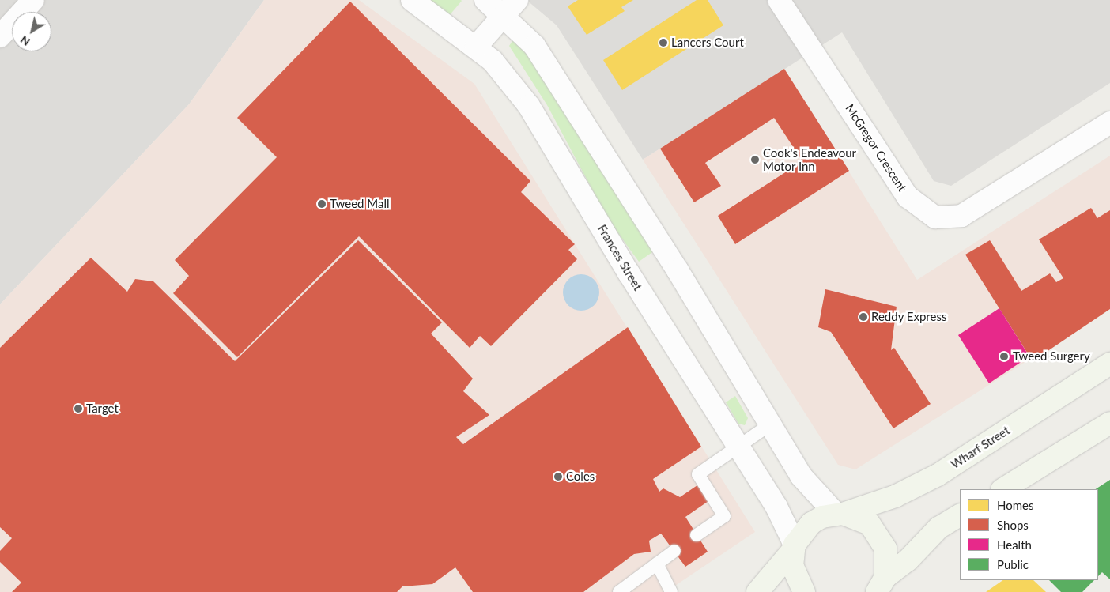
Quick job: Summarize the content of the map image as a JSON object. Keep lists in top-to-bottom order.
{
  "streets": {
    "main road": ["Wharf Street"],
    "street": ["McGregor Crescent", "Frances Street"]
  },
  "crossings": [
    ["Frances Street", "Wharf Street"]
  ],
  "places": [
    "Lancers Court",
    "Cook's Endeavour Motor Inn",
    "Tweed Mall",
    "Reddy Express",
    "Tweed Surgery",
    "Target",
    "Coles"
  ],
  "legend": [
    "Homes",
    "Shops",
    "Health",
    "Public"
  ],
  "north": "bottom left"
}
